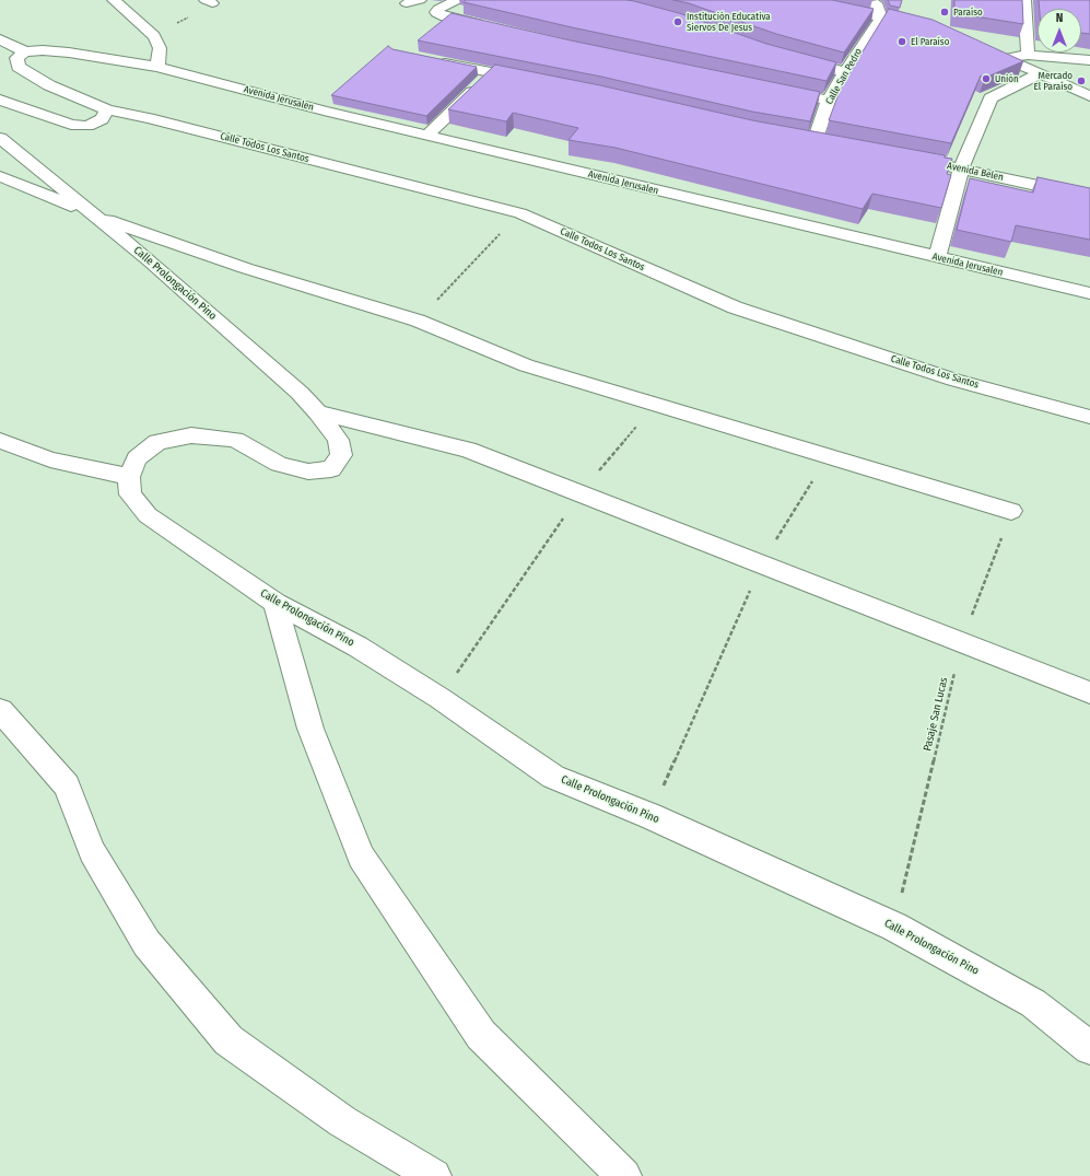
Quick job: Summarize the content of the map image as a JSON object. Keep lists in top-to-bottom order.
{
  "streets": {
    "street": [
      "Calle San Pedro",
      "Avenida Jerusalen",
      "Calle Todos Los Santos",
      "Avenida Belen",
      "Calle Prolongación Pino"
    ],
    "path": ["Pasaje San Lucas"]
  },
  "crossings": [
    ["Calle Prolongación Pino", "Pasaje San Lucas"]
  ],
  "places": [
    "Paraíso",
    "Institución Educativa Siervos De Jesus",
    "El Paraíso",
    "Unión",
    "Mercado El Paraíso"
  ],
  "north": "top"
}
